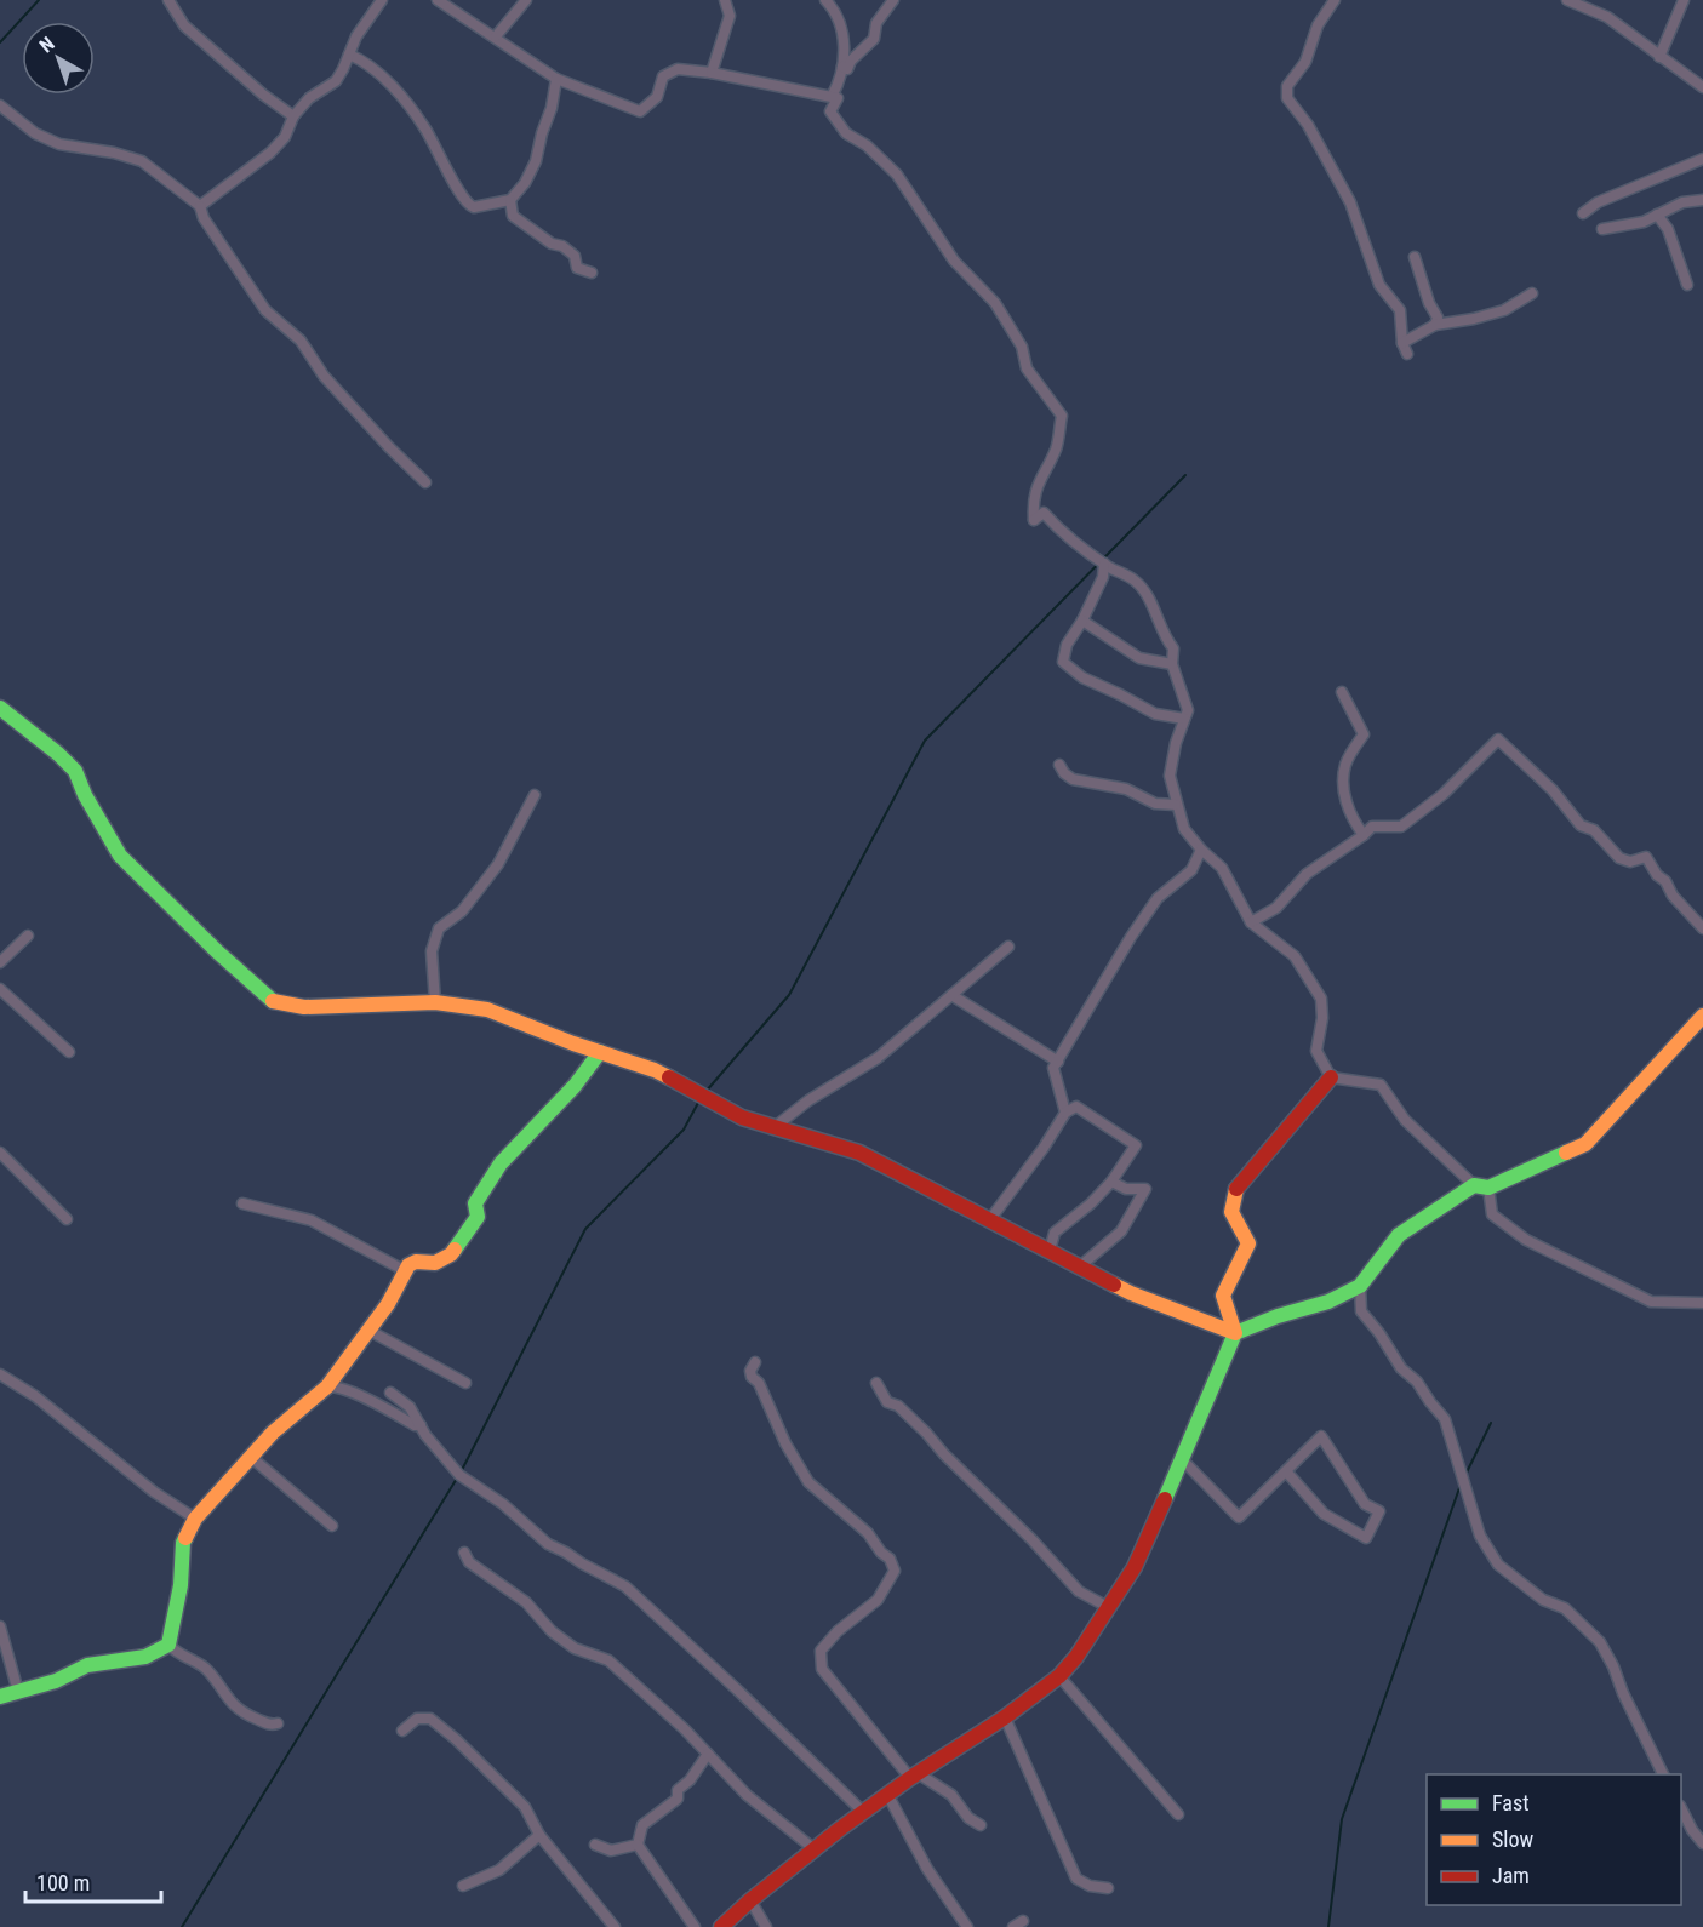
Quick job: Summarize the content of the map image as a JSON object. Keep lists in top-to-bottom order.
{
  "legend": ["Fast", "Slow", "Jam"],
  "scale_bar": "100 m",
  "north": "top left"
}
